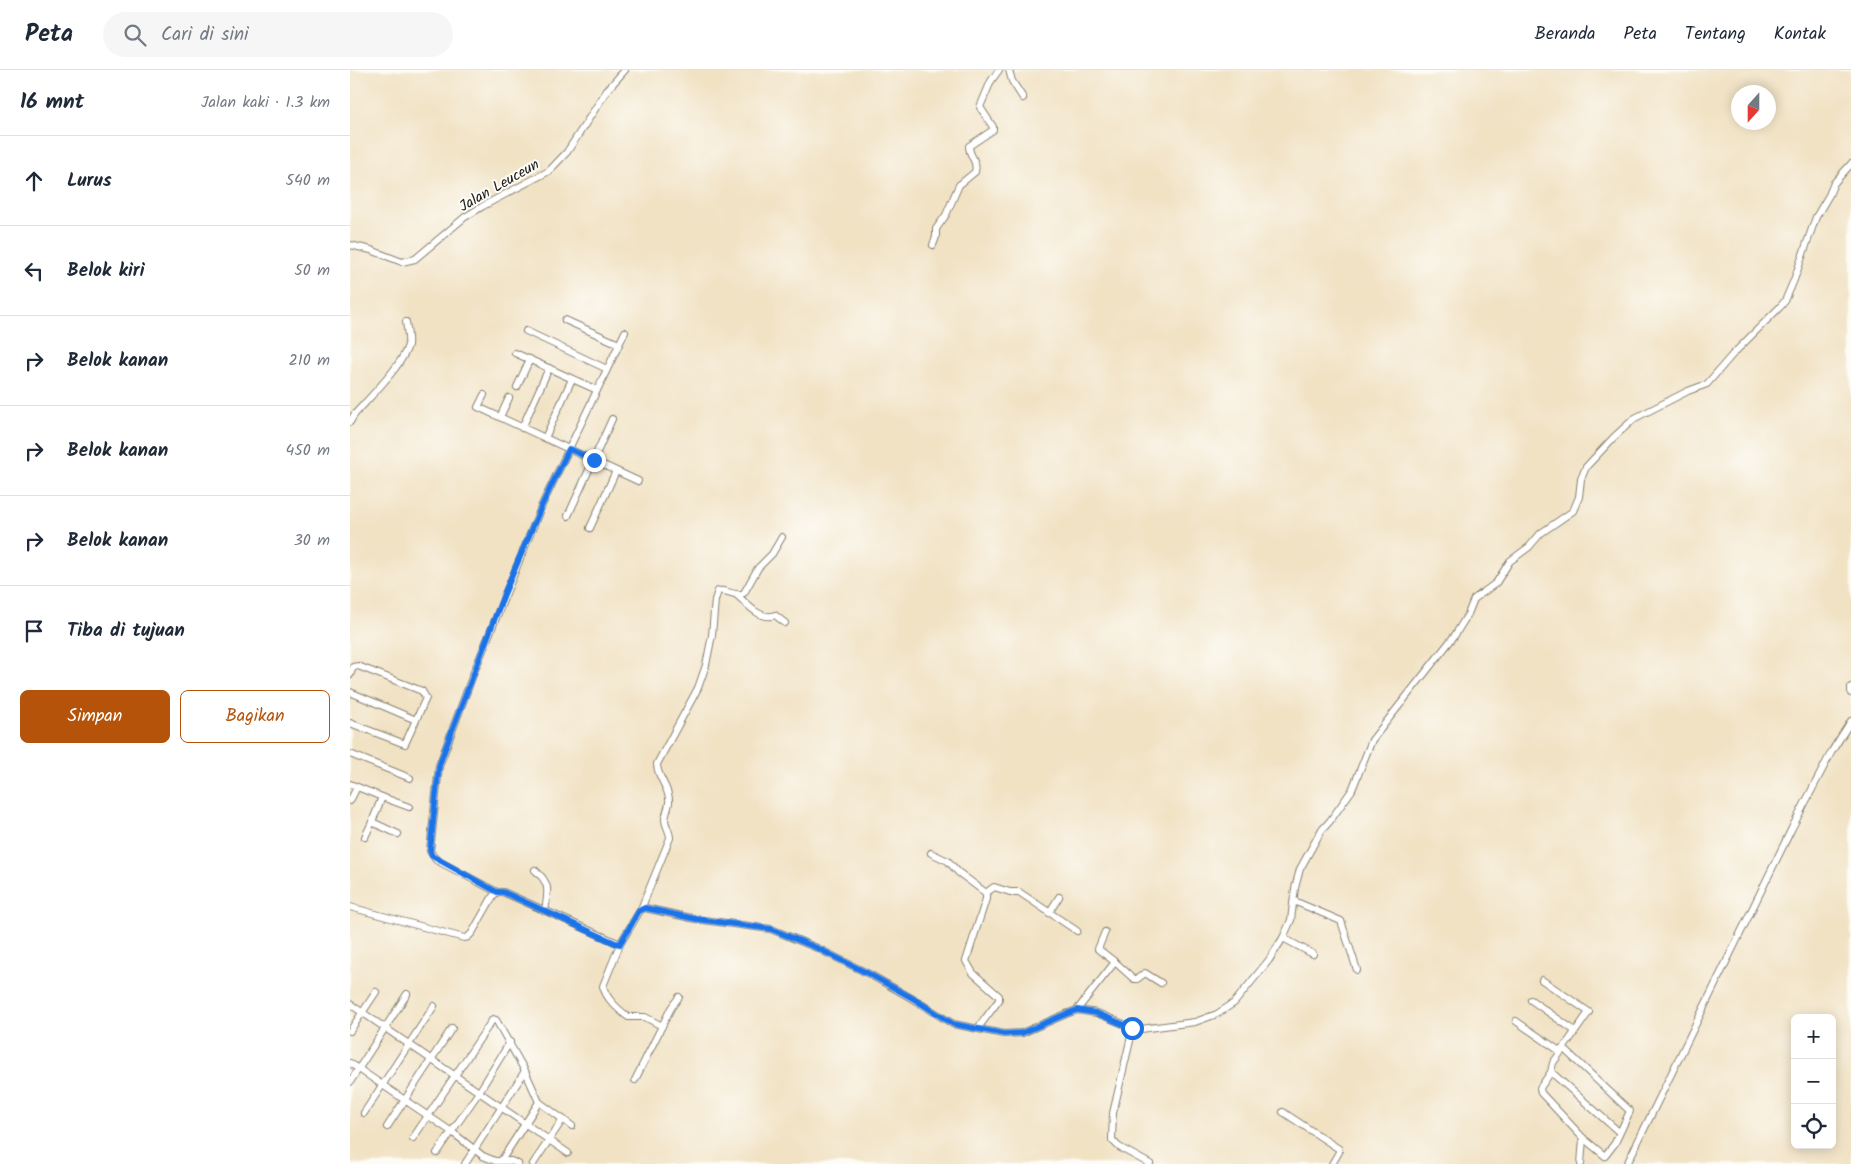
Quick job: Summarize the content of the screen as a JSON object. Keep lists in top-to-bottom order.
{
  "streets": {
    "street": ["Jalan Leuceun"]
  },
  "north": "bottom",
  "page": {
    "header": "Peta",
    "search": "Cari di sini",
    "nav": [
      "Beranda",
      "Peta",
      "Tentang",
      "Kontak"
    ],
    "heading": ["16 mnt", "Jalan kaki · 1.3 km"],
    "list": [
      ["Lurus", "540 m"],
      ["Belok kiri", "50 m"],
      ["Belok kanan", "210 m"],
      ["Belok kanan", "450 m"],
      ["Belok kanan", "30 m"],
      "Tiba di tujuan"
    ],
    "buttons": ["Simpan", "Bagikan"],
    "map_buttons": ["+", "−"]
  }
}
